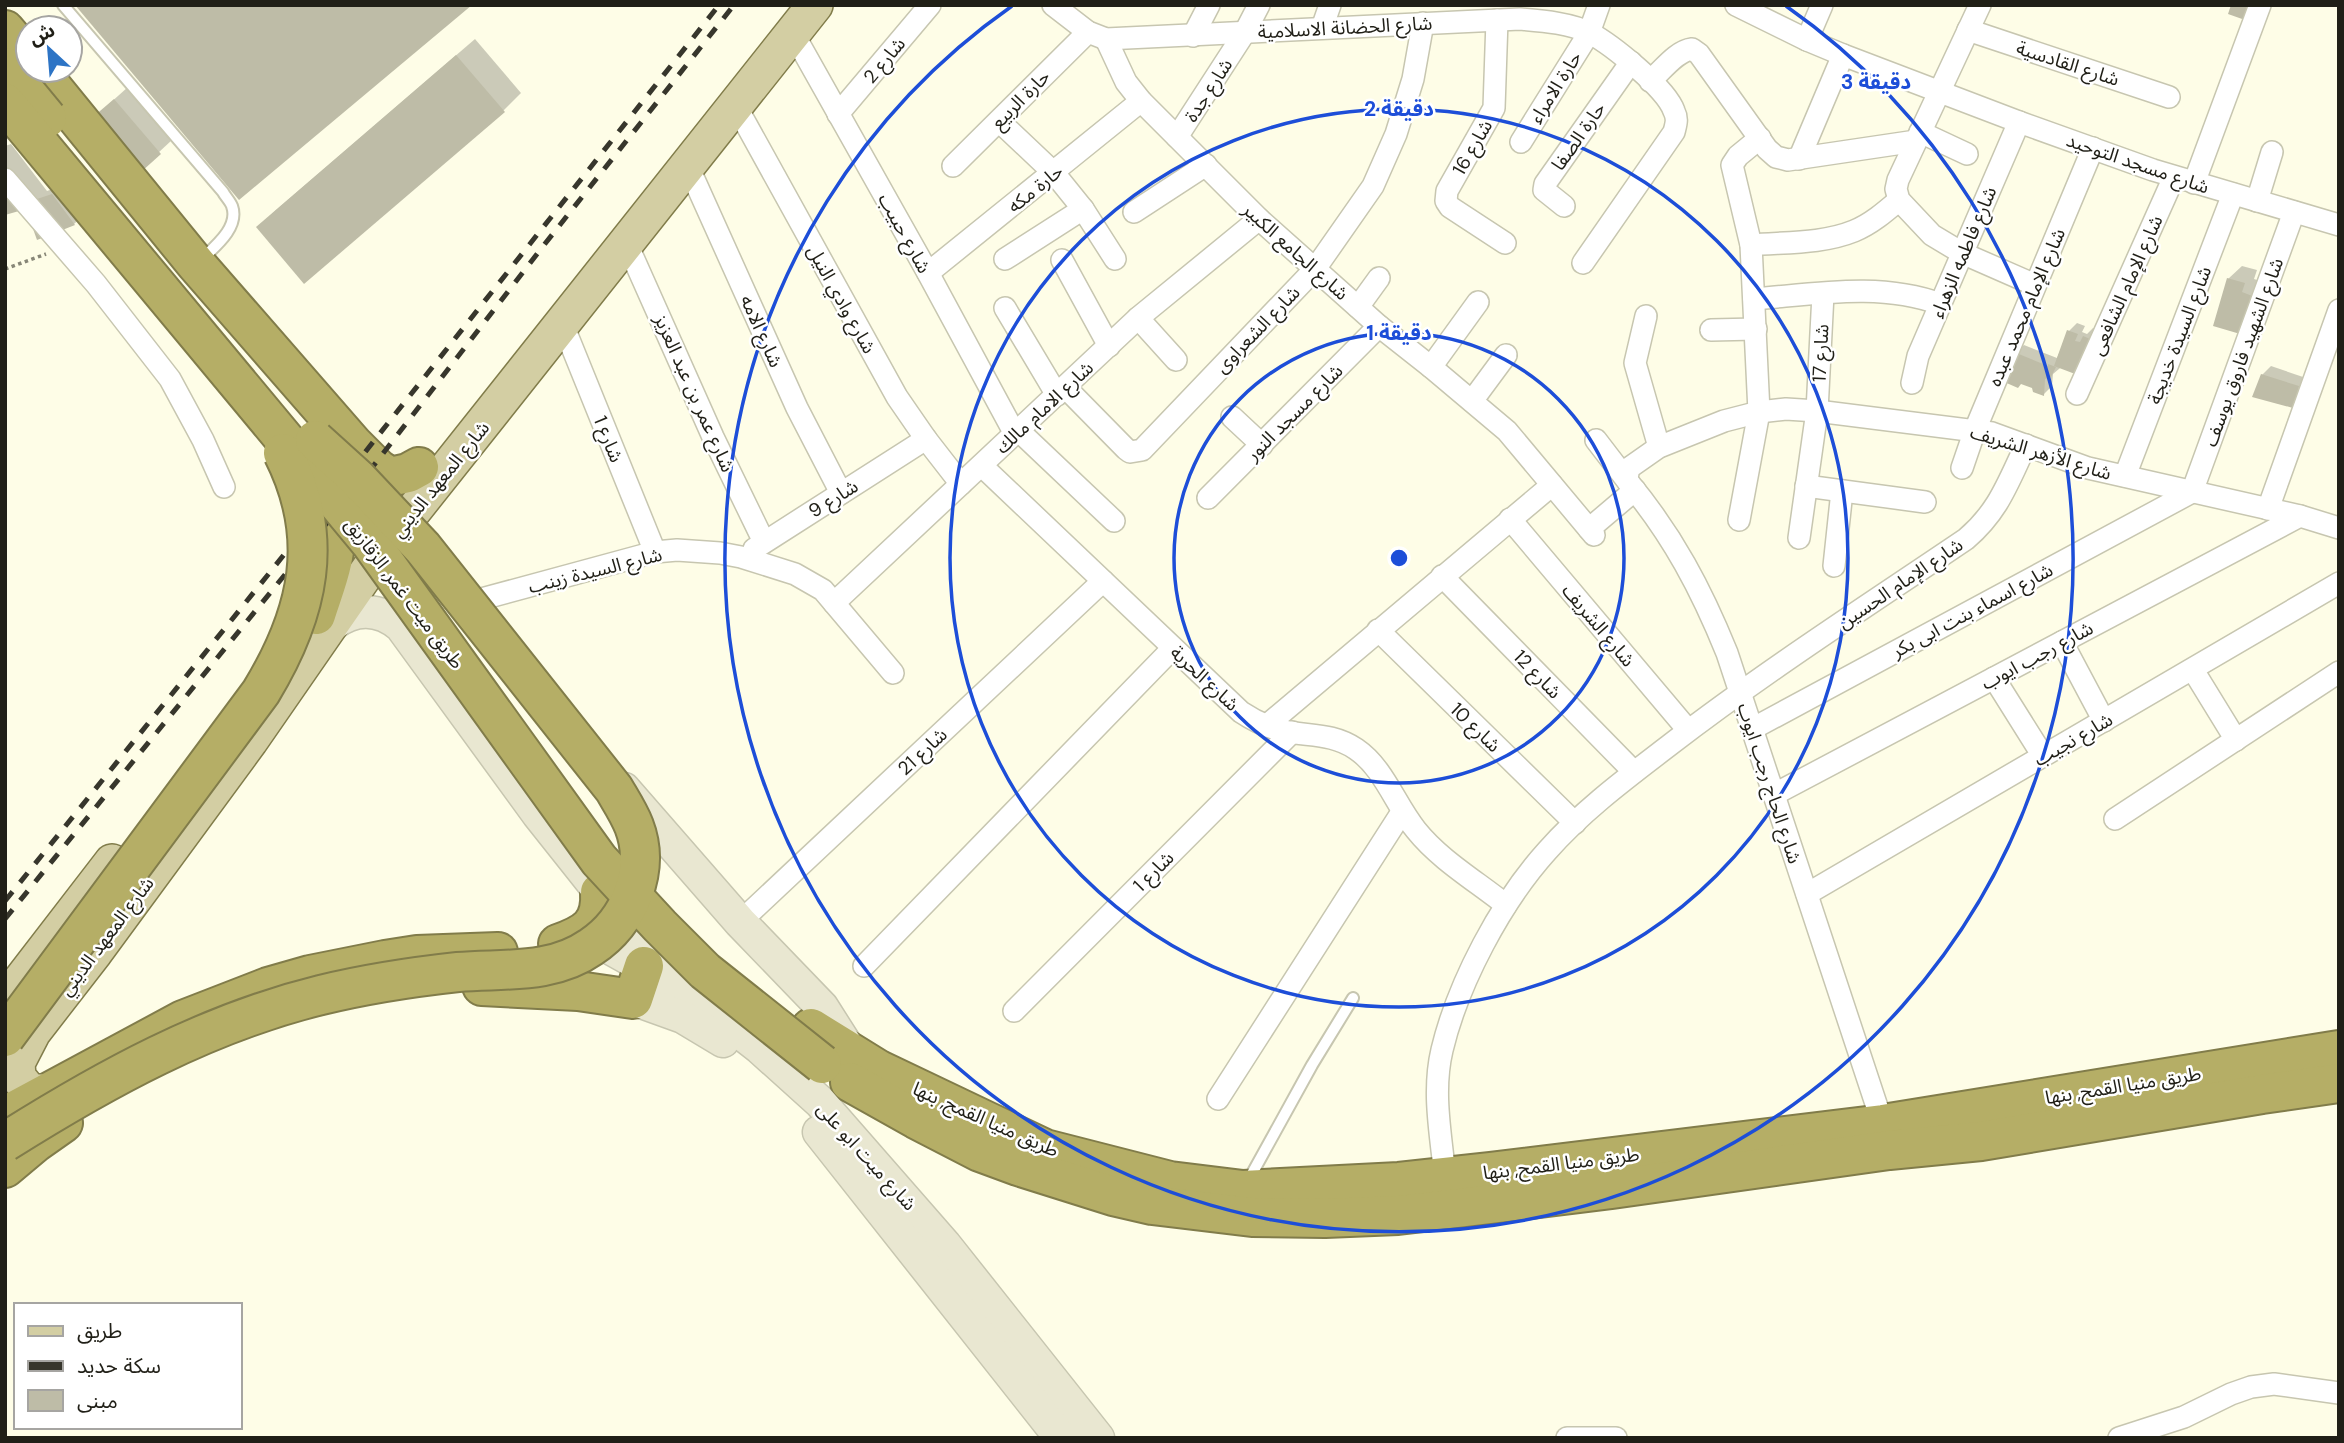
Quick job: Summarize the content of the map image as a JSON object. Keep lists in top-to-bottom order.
{
  "streets": {
    "highway": ["طريق ميت غمر, الزقازيق", "طريق منيا القمح, بنها"],
    "main road": ["شارع المعهد الديني"],
    "street": [
      "شارع الحضانة الاسلامية",
      "شارع 2",
      "شارع القادسية",
      "حارة الامراء",
      "شارع جدة",
      "حارة الربيع",
      "حارة الصفا",
      "شارع 16",
      "شارع مسجد التوحيد",
      "حارة مكه",
      "شارع حبيب",
      "شارع الجامع الكبير",
      "شارع فاطمه الزهراء",
      "شارع الإمام الشافعى",
      "شارع وادي النيل",
      "شارع الإمام محمد عبده",
      "شارع الشعراوى",
      "شارع الامه",
      "شارع السيدة خديجة",
      "شارع الشهيد فاروق يوسف",
      "شارع 17",
      "شارع عمر بن عبد العزيز",
      "شارع الامام مالك",
      "شارع مسجد النور",
      "شارع 1",
      "شارع الأزهر الشريف",
      "شارع 9",
      "شارع السيدة زينب",
      "شارع الإمام الحسين",
      "شارع اسماء بنت ابى بكر",
      "شارع الشريف",
      "شارع رجب ايوب",
      "شارع 12",
      "شارع الحرية",
      "شارع 10",
      "شارع نجيب",
      "شارع 21",
      "شارع الحاج رجب ايوب",
      "شارع ميت ابو على"
    ]
  },
  "crossings": [
    ["شارع الحضانة الاسلامية", "حارة الامراء"],
    ["شارع الحضانة الاسلامية", "شارع جدة"],
    ["شارع الحضانة الاسلامية", "حارة الربيع"],
    ["شارع الحضانة الاسلامية", "حارة الصفا"],
    ["شارع الحضانة الاسلامية", "شارع 16"],
    ["شارع الحضانة الاسلامية", "شارع الجامع الكبير"],
    ["شارع الحضانة الاسلامية", "شارع الشعراوى"],
    ["شارع 2", "شارع حبيب"],
    ["شارع جدة", "شارع الجامع الكبير"],
    ["حارة الربيع", "شارع الجامع الكبير"],
    ["شارع مسجد التوحيد", "شارع فاطمه الزهراء"],
    ["شارع مسجد التوحيد", "شارع الإمام الشافعى"],
    ["شارع مسجد التوحيد", "شارع الإمام محمد عبده"],
    ["شارع مسجد التوحيد", "شارع السيدة خديجة"],
    ["شارع مسجد التوحيد", "شارع الشهيد فاروق يوسف"],
    ["حارة مكه", "شارع حبيب"],
    ["حارة مكه", "شارع الجامع الكبير"],
    ["شارع حبيب", "شارع الامام مالك"],
    ["شارع حبيب", "شارع المعهد الديني"],
    ["شارع الجامع الكبير", "شارع الشعراوى"],
    ["شارع الجامع الكبير", "شارع الامام مالك"],
    ["شارع الجامع الكبير", "شارع مسجد النور"],
    ["شارع الجامع الكبير", "شارع الحاج رجب ايوب"],
    ["شارع وادي النيل", "شارع الامام مالك"],
    ["شارع وادي النيل", "شارع المعهد الديني"],
    ["شارع وادي النيل", "شارع 9"],
    ["شارع الإمام محمد عبده", "شارع الأزهر الشريف"],
    ["شارع الشعراوى", "شارع الامام مالك"],
    ["شارع الامه", "شارع المعهد الديني"],
    ["شارع الامه", "شارع 9"],
    ["شارع السيدة خديجة", "شارع الأزهر الشريف"],
    ["شارع الشهيد فاروق يوسف", "شارع الأزهر الشريف"],
    ["شارع الشهيد فاروق يوسف", "شارع اسماء بنت ابى بكر"],
    ["شارع 17", "شارع الأزهر الشريف"],
    ["شارع عمر بن عبد العزيز", "شارع المعهد الديني"],
    ["شارع عمر بن عبد العزيز", "شارع 9"],
    ["شارع الامام مالك", "شارع السيدة زينب"],
    ["شارع الامام مالك", "شارع الحرية"],
    ["شارع 1", "شارع المعهد الديني"],
    ["شارع 1", "شارع السيدة زينب"],
    ["شارع 1", "شارع الحرية"],
    ["شارع الأزهر الشريف", "شارع الإمام الحسين"],
    ["شارع الأزهر الشريف", "شارع اسماء بنت ابى بكر"],
    ["شارع الأزهر الشريف", "شارع رجب ايوب"],
    ["شارع المعهد الديني", "طريق ميت غمر, الزقازيق"],
    ["شارع 9", "شارع السيدة زينب"],
    ["شارع الإمام الحسين", "شارع الشريف"],
    ["شارع الإمام الحسين", "شارع 12"],
    ["شارع الإمام الحسين", "شارع الحرية"],
    ["شارع الإمام الحسين", "شارع 10"],
    ["شارع الإمام الحسين", "شارع الحاج رجب ايوب"],
    ["شارع الإمام الحسين", "طريق منيا القمح, بنها"],
    ["طريق ميت غمر, الزقازيق", "طريق منيا القمح, بنها"],
    ["شارع اسماء بنت ابى بكر", "شارع الحاج رجب ايوب"],
    ["شارع رجب ايوب", "شارع الحاج رجب ايوب"],
    ["شارع الحرية", "شارع 21"],
    ["شارع نجيب", "شارع الحاج رجب ايوب"],
    ["شارع الحاج رجب ايوب", "طريق منيا القمح, بنها"]
  ],
  "legend": ["طريق", "سكة حديد", "مبنى"],
  "north": "top left",
  "rings": ["3 دقيقة", "2 دقيقة", "1 دقيقة"]
}
